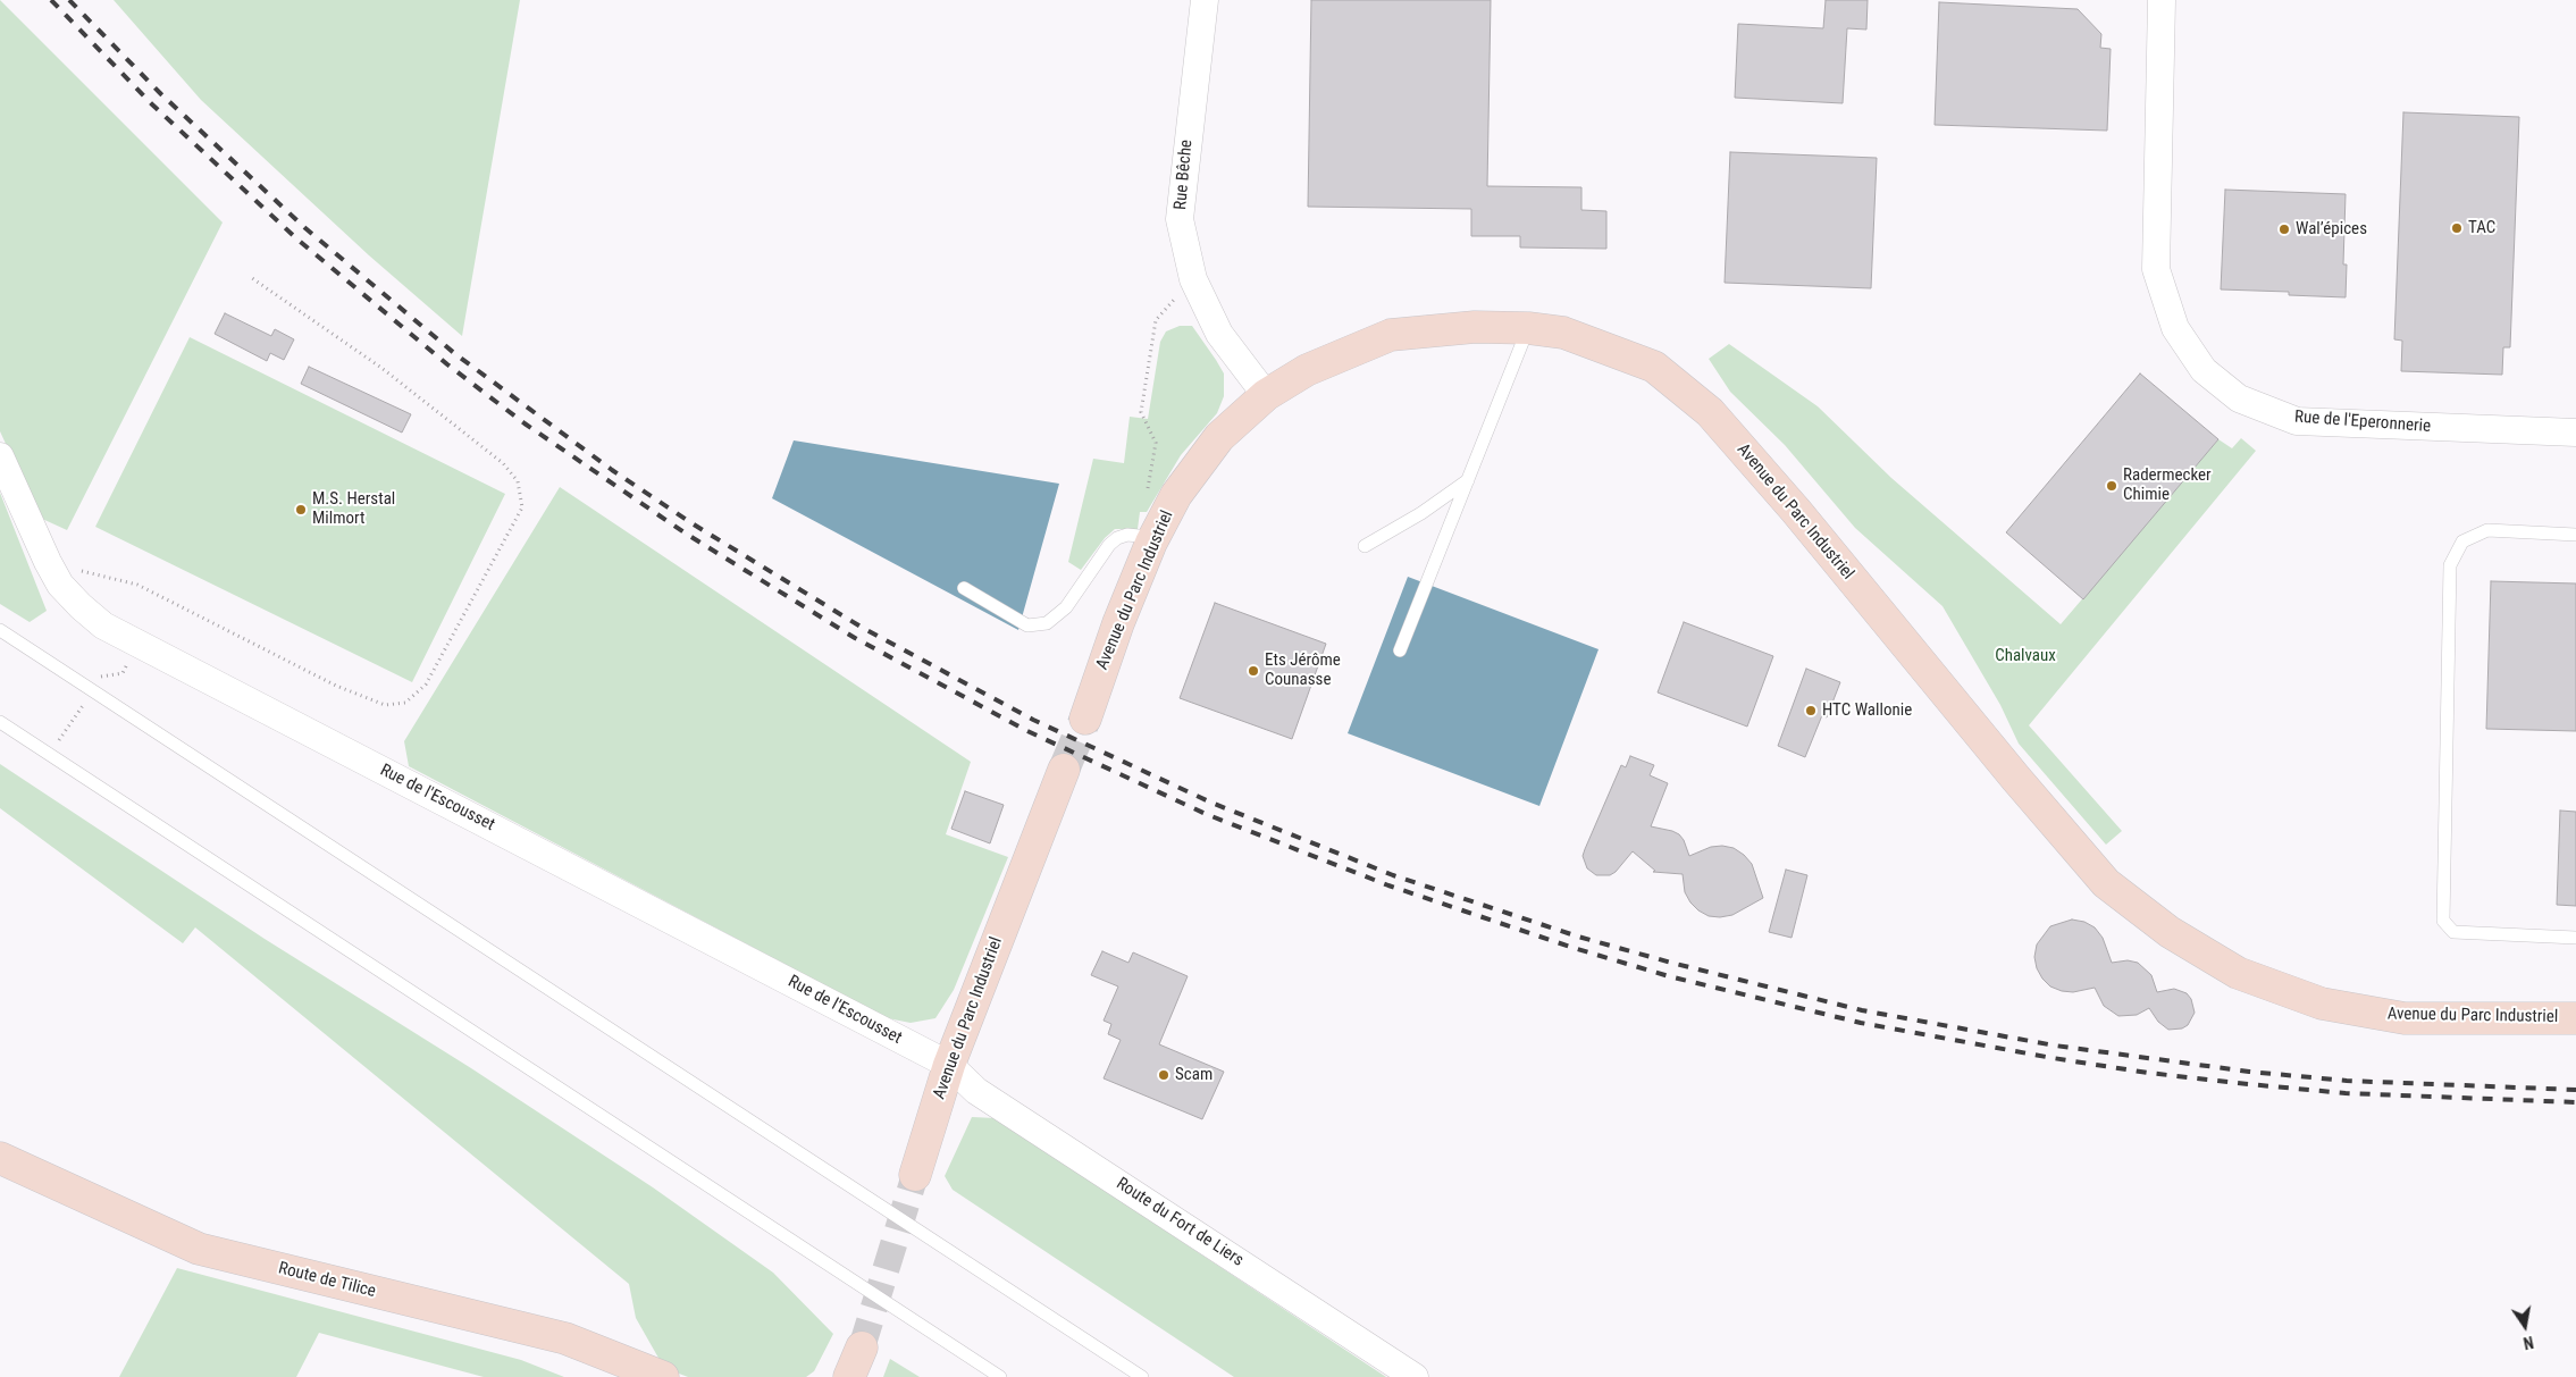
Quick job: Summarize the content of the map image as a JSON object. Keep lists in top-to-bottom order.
{
  "streets": {
    "street": [
      "Rue Bêche",
      "Rue de l'Eperonnerie",
      "Avenue du Parc Industriel",
      "Rue de l'Escousset",
      "Route du Fort de Liers",
      "Route de Tilice"
    ]
  },
  "crossings": [
    ["Rue Bêche", "Avenue du Parc Industriel"],
    ["Avenue du Parc Industriel", "Rue de l'Escousset"],
    ["Avenue du Parc Industriel", "Route du Fort de Liers"],
    ["Rue de l'Escousset", "Route du Fort de Liers"]
  ],
  "parks": ["Chalvaux"],
  "places": [
    "TAC",
    "Wal’épices",
    "Radermecker Chimie",
    "M.S. Herstal Milmort",
    "Ets Jérôme Counasse",
    "HTC Wallonie",
    "Scam"
  ],
  "north": "bottom"
}
